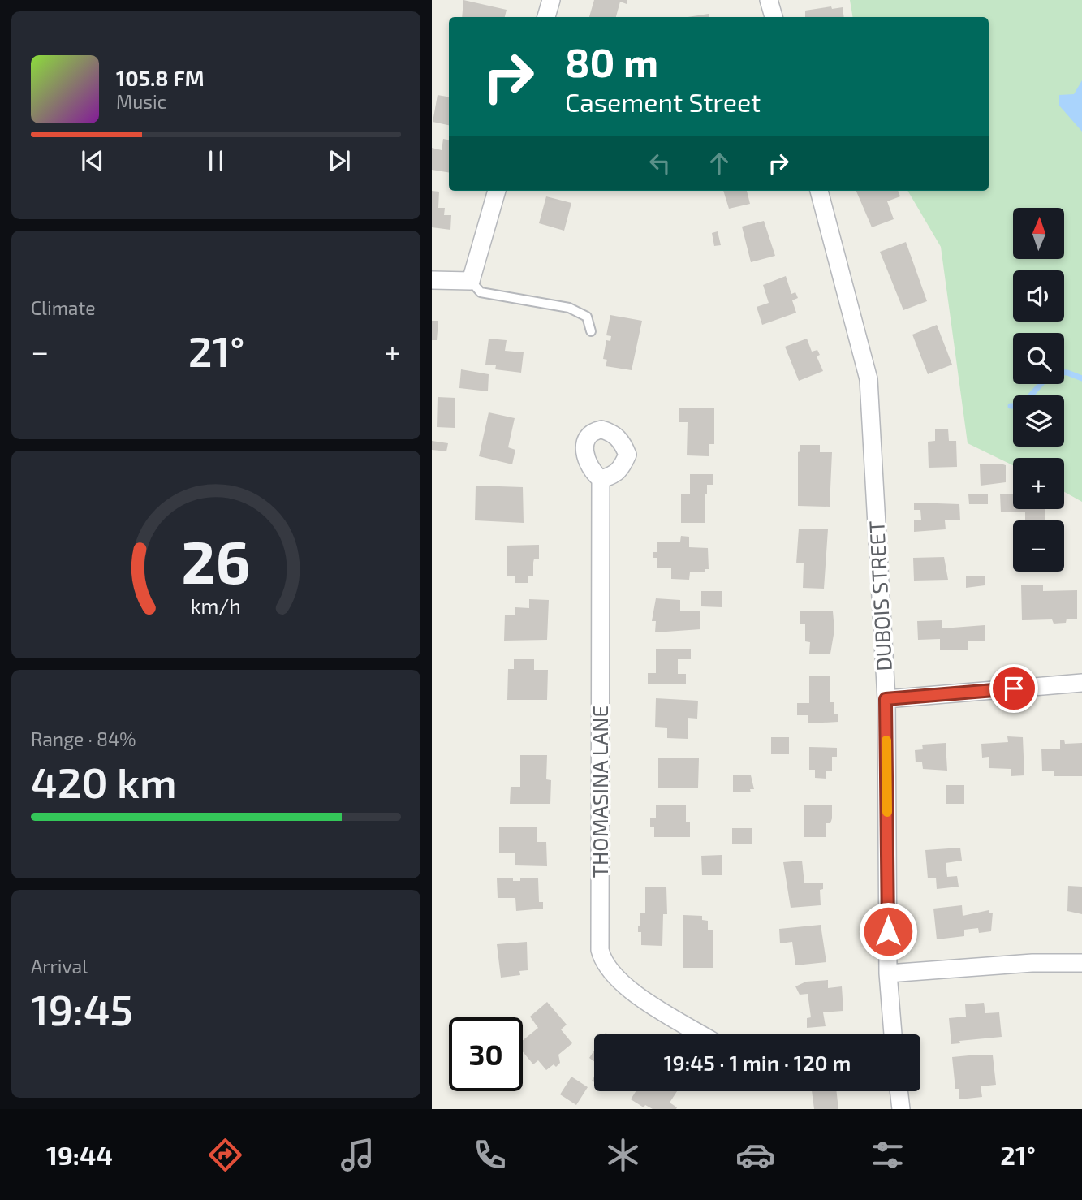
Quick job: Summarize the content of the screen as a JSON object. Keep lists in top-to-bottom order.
{
  "streets": {
    "street": ["DUBOIS STREET", "THOMASINA LANE"]
  },
  "north": "top",
  "page": {
    "turn": ["80 m", "Casement Street"],
    "song": ["105.8 FM", "Music"],
    "map_buttons": ["+", "−"],
    "tile": [
      "Climate",
      ["Range · 84%", "420 km"],
      ["Arrival", "19:45"]
    ],
    "heat": ["−", "21°", "+"],
    "limit": "30",
    "trip": "19:45 · 1 min · 120 m",
    "tabs": ["19:44", "21°"],
    "gauge": ["26", "km/h"]
  }
}
